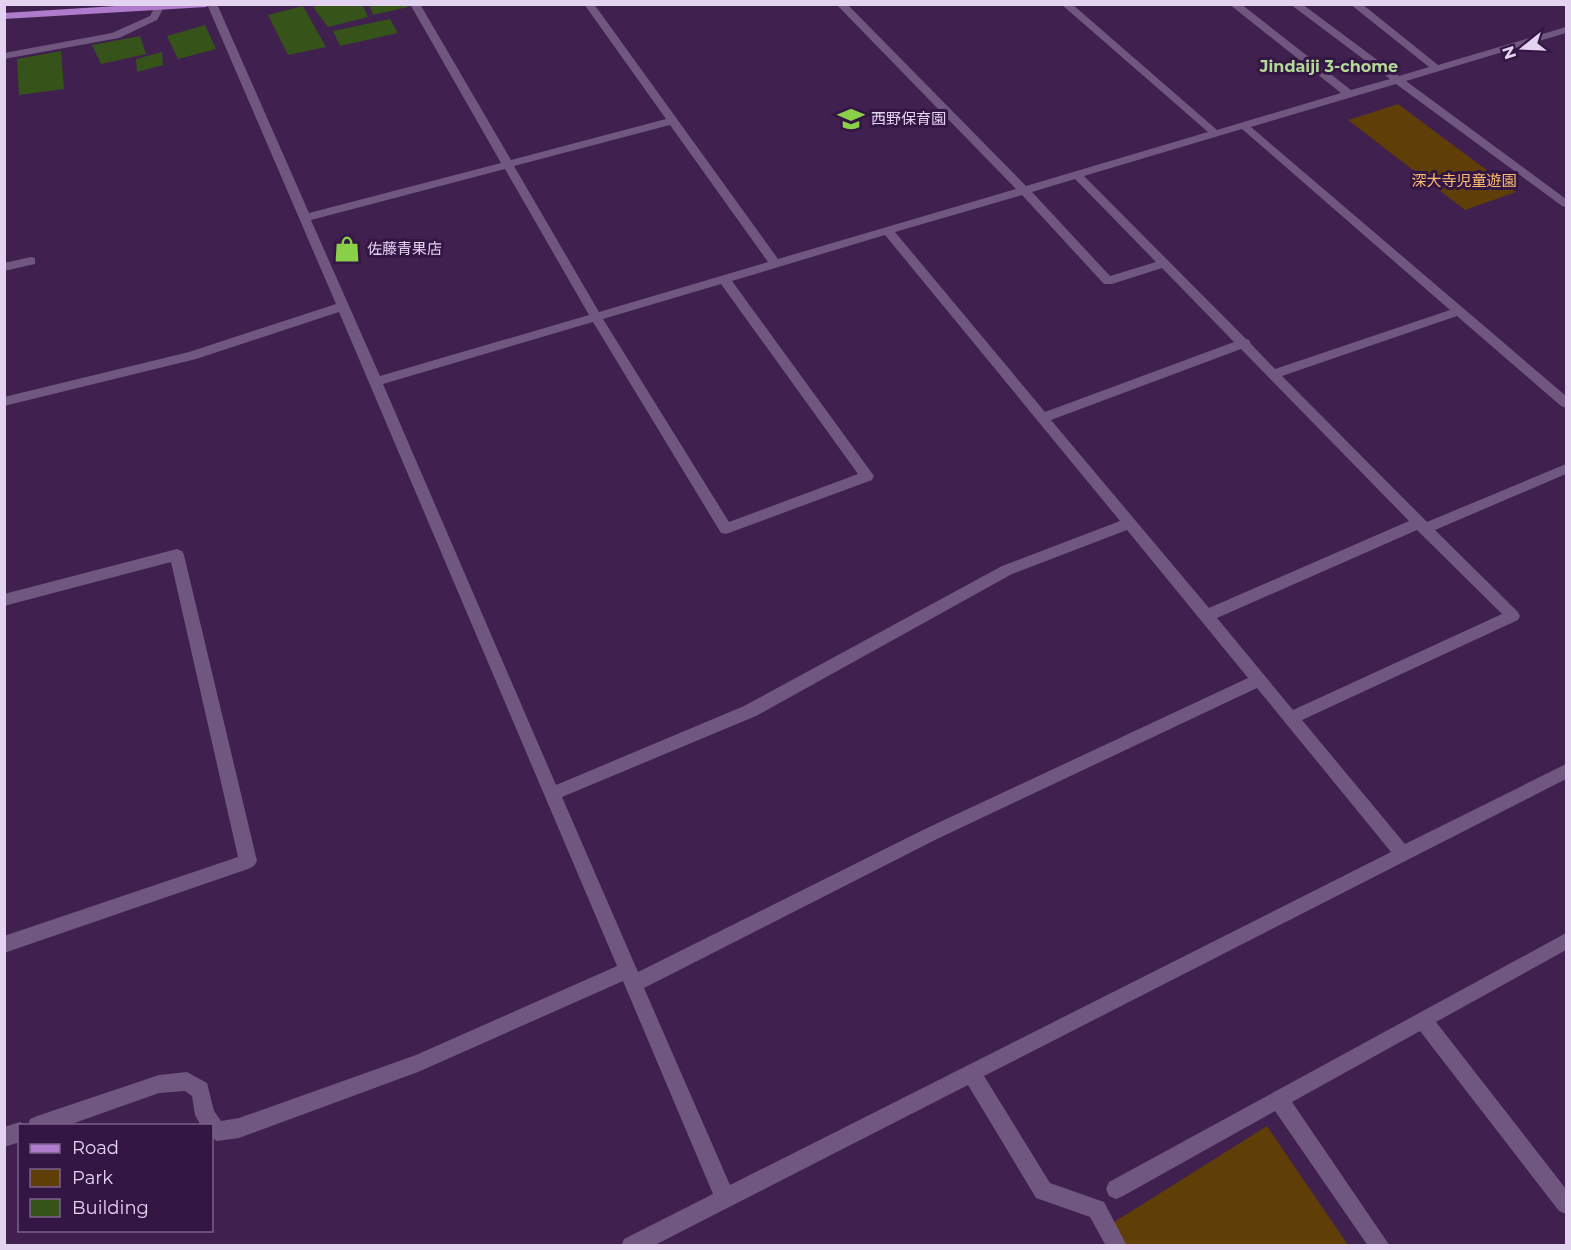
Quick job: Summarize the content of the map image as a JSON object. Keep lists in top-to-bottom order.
{
  "districts": ["Jindaiji 3-chome"],
  "parks": ["深大寺児童遊園"],
  "places": {
    "school or university": ["西野保育園"],
    "shop": ["佐藤青果店"]
  },
  "legend": ["Road", "Park", "Building"],
  "north": "left"
}
